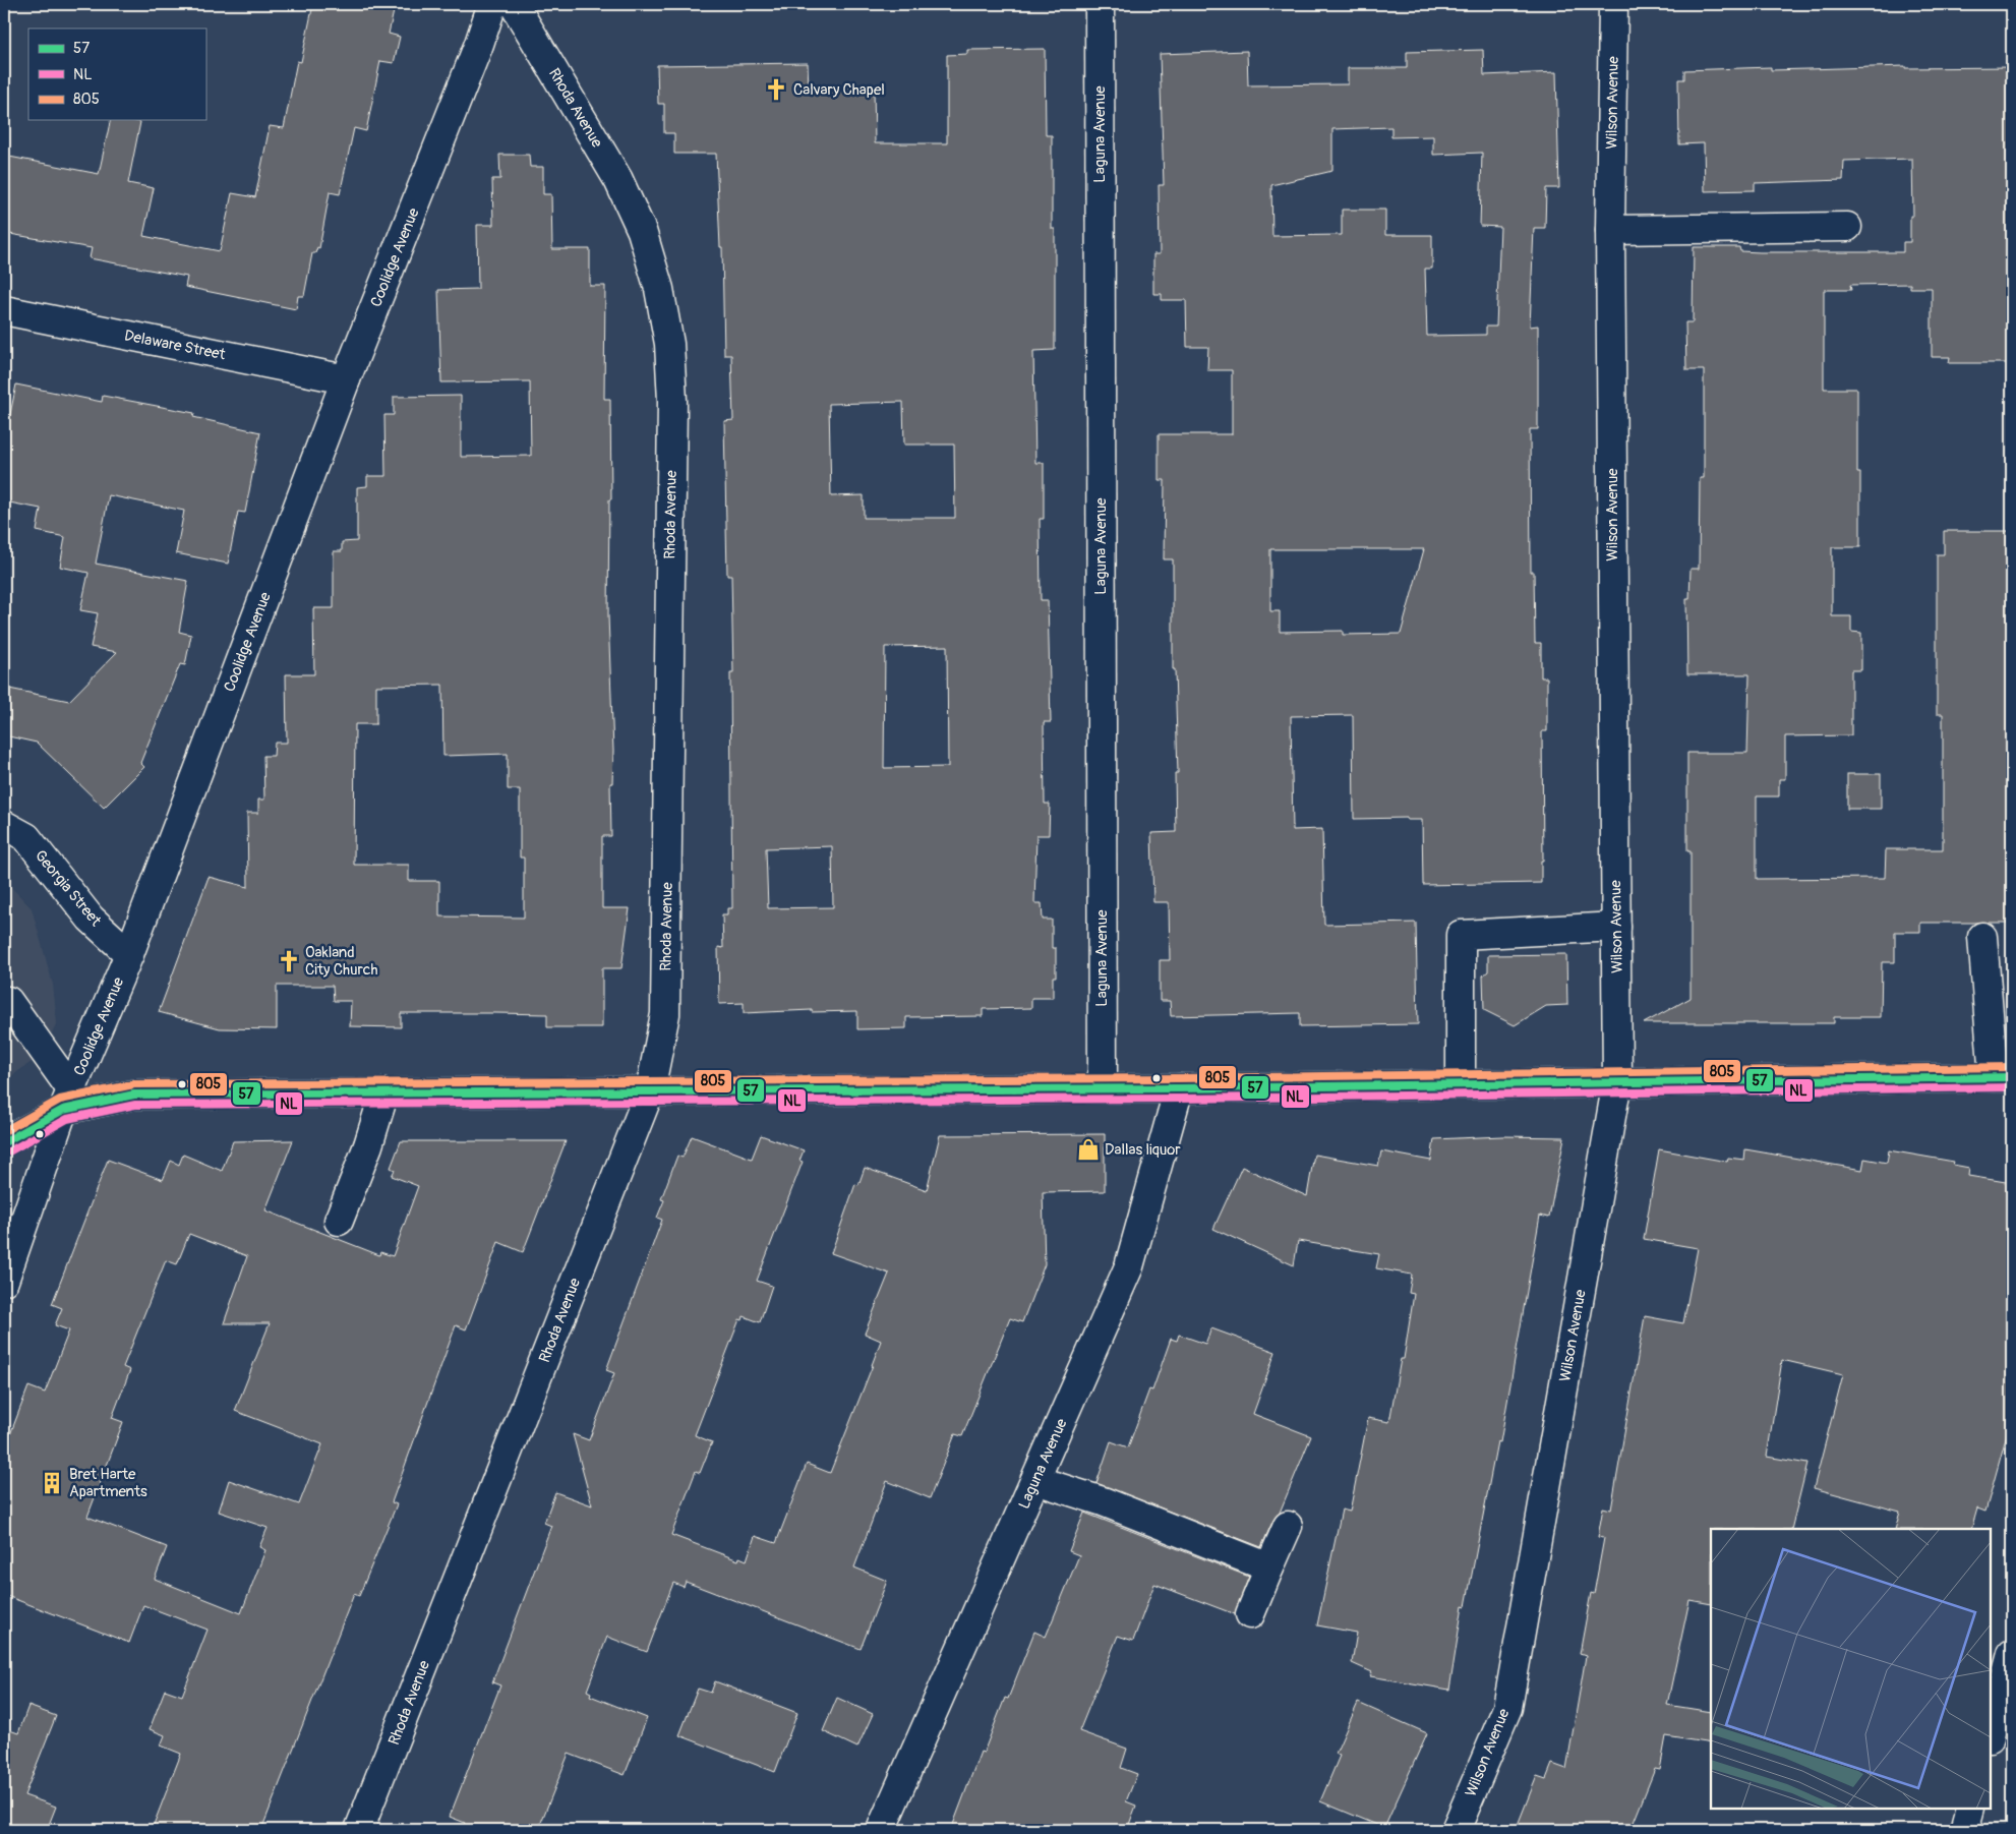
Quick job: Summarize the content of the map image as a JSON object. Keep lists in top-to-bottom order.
{
  "streets": {
    "street": [
      "Wilson Avenue",
      "Rhoda Avenue",
      "Laguna Avenue",
      "Coolidge Avenue",
      "Delaware Street",
      "Georgia Street"
    ]
  },
  "crossings": [
    ["Coolidge Avenue", "Delaware Street"],
    ["Coolidge Avenue", "Georgia Street"]
  ],
  "places": {
    "church": ["Calvary Chapel", "Oakland City Church"],
    "shop": ["Dallas liquor"],
    "building": ["Bret Harte Apartments"]
  },
  "lines": ["transit line 805", "transit line 57", "transit line NL"],
  "legend": ["57", "NL", "805"]
}
